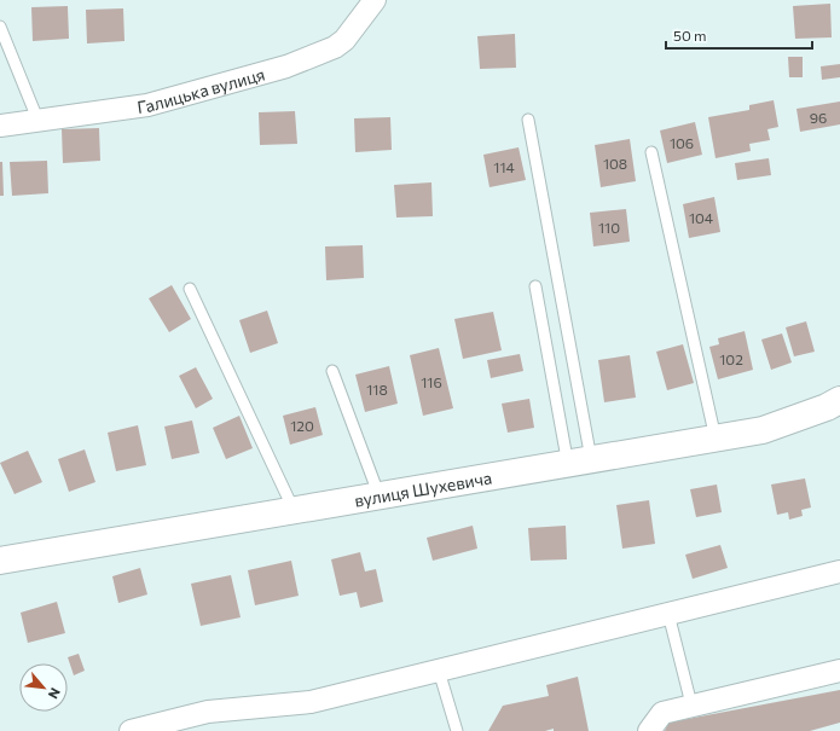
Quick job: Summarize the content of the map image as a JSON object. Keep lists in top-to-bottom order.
{
  "streets": {
    "street": ["Галицька вулиця", "вулиця Шухевича"]
  },
  "house_numbers": [
    "96",
    "106",
    "108",
    "114",
    "104",
    "110",
    "102",
    "116",
    "118",
    "120"
  ],
  "scale_bar": "50 m",
  "north": "bottom right"
}
